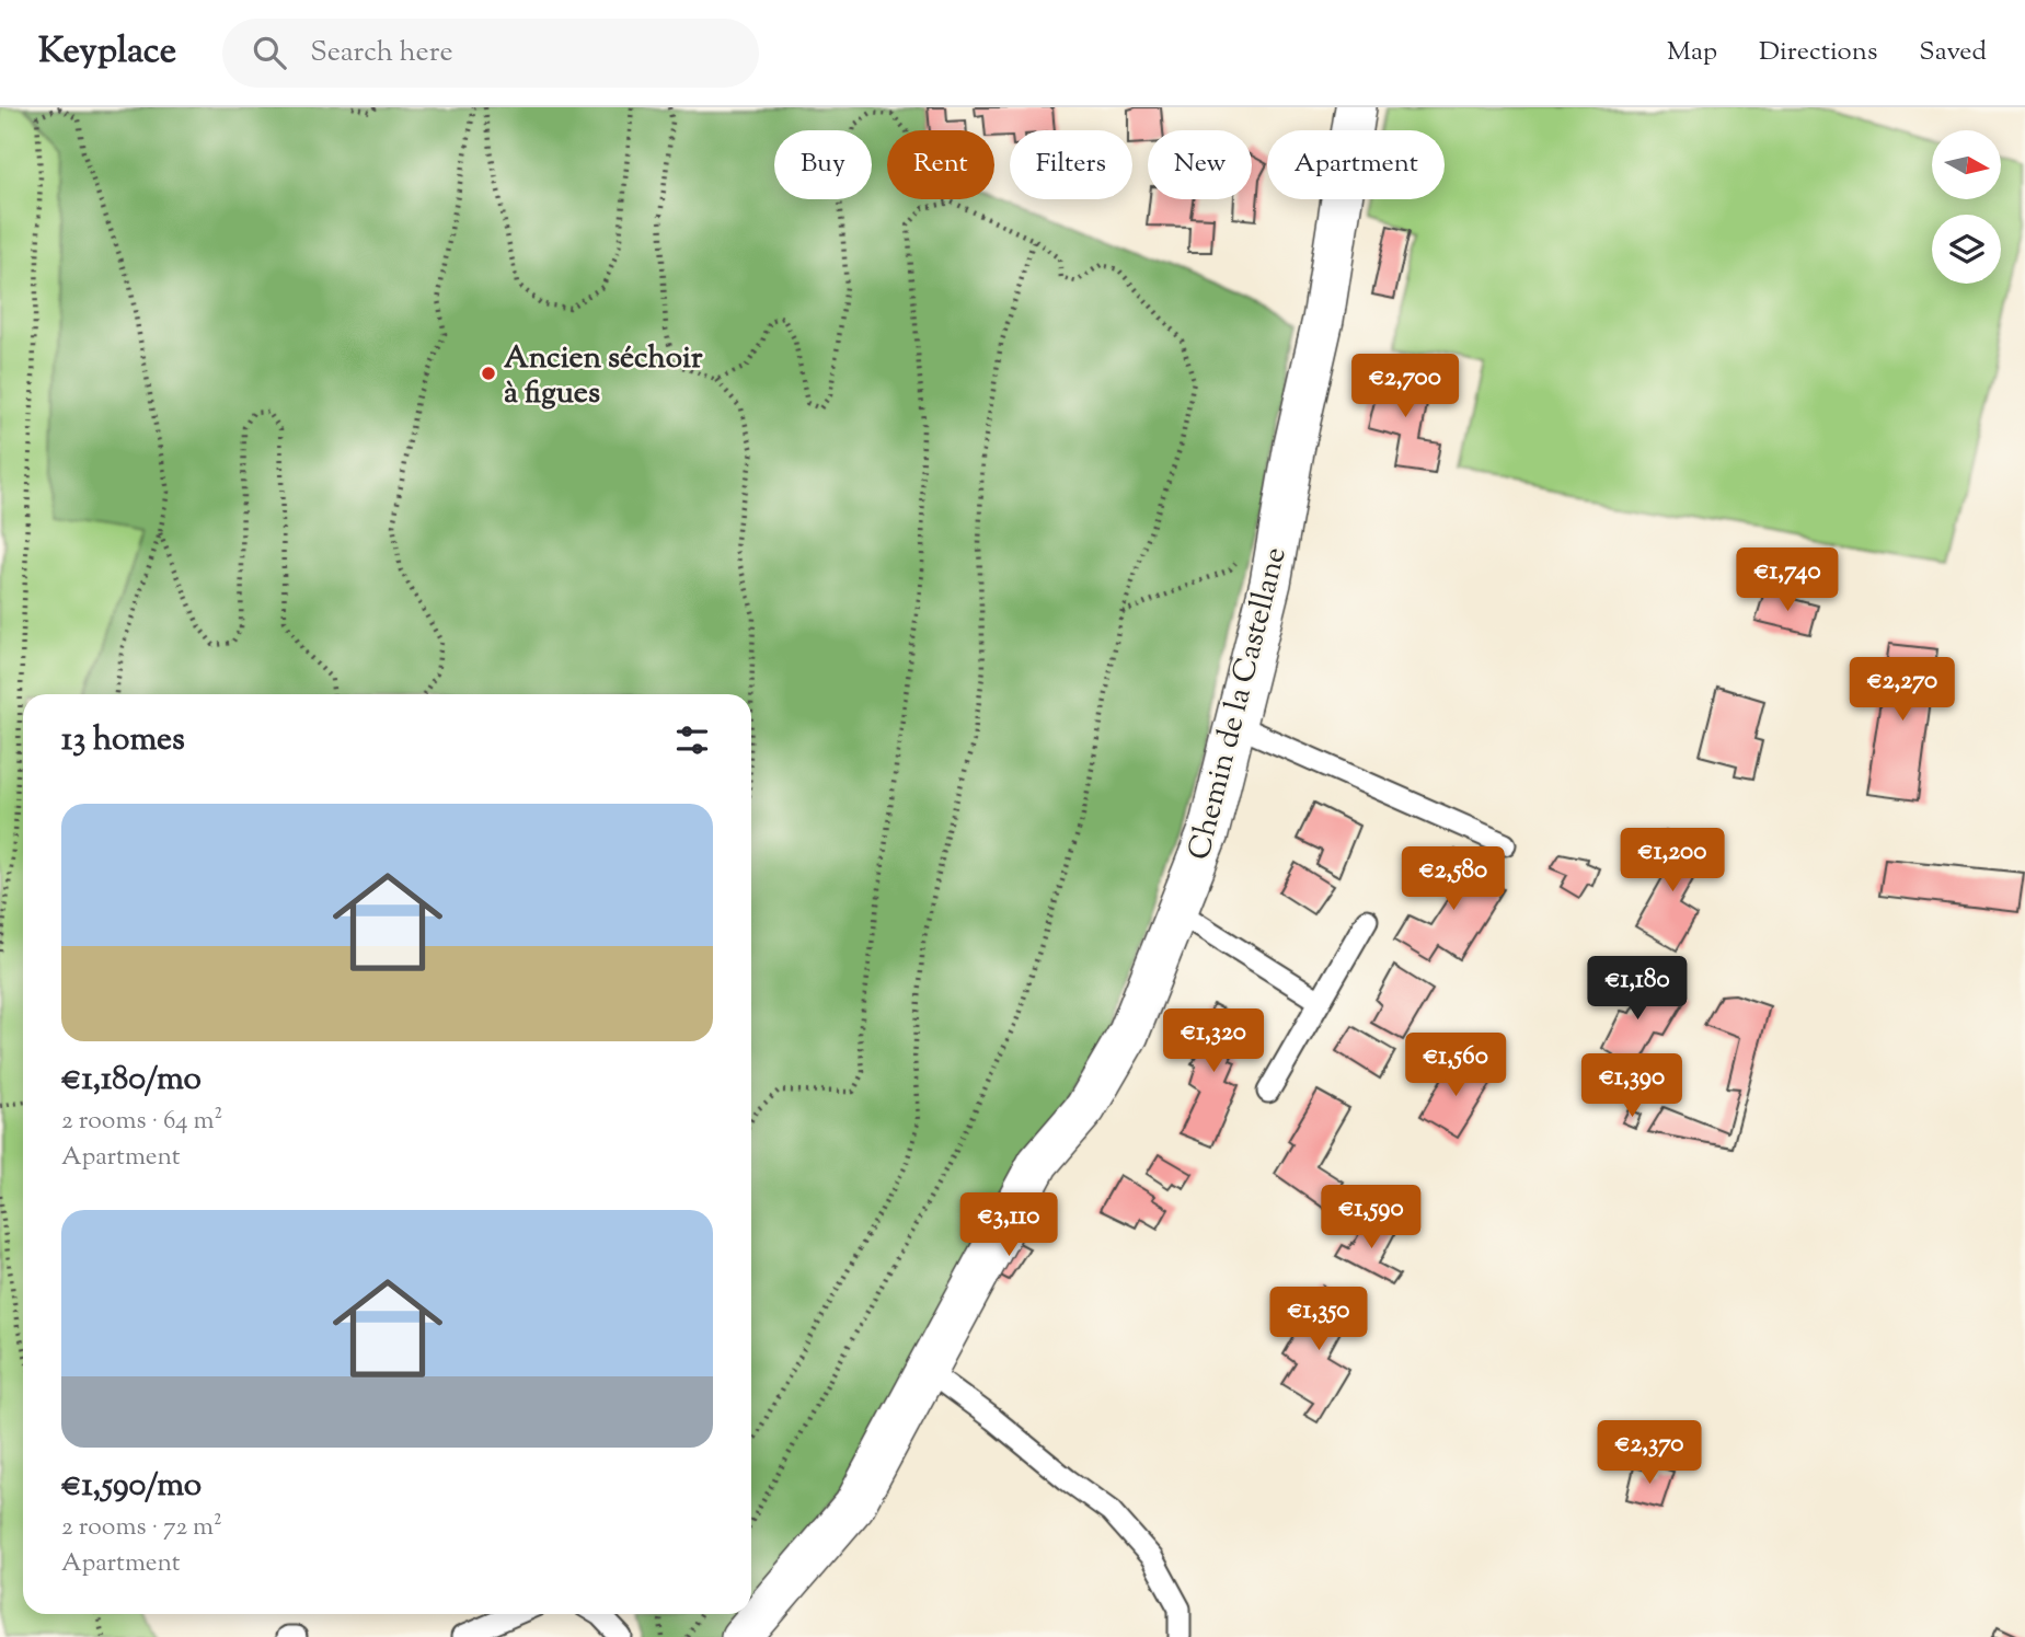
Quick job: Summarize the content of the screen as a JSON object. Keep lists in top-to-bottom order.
{
  "streets": {
    "street": ["Chemin de la Castellane"]
  },
  "places": ["Ancien séchoir à figues"],
  "north": "right",
  "page": {
    "header": "Keyplace",
    "search": "Search here",
    "nav": ["Map", "Directions", "Saved"],
    "chip": [
      "Buy",
      "Rent",
      "Filters",
      "New",
      "Apartment"
    ],
    "price": [
      "€2,700",
      "€1,740",
      "€2,270",
      "€1,200",
      "€2,580",
      "€1,180",
      "€1,320",
      "€1,560",
      "€1,390",
      "€1,590",
      "€3,110",
      "€1,350",
      "€2,370"
    ],
    "heading": "13 homes",
    "list": [
      {
        "name": "€1,180/mo",
        "note": "2 rooms · 64 m² · Apartment"
      },
      {
        "name": "€1,590/mo",
        "note": "2 rooms · 72 m² · Apartment"
      }
    ]
  }
}
